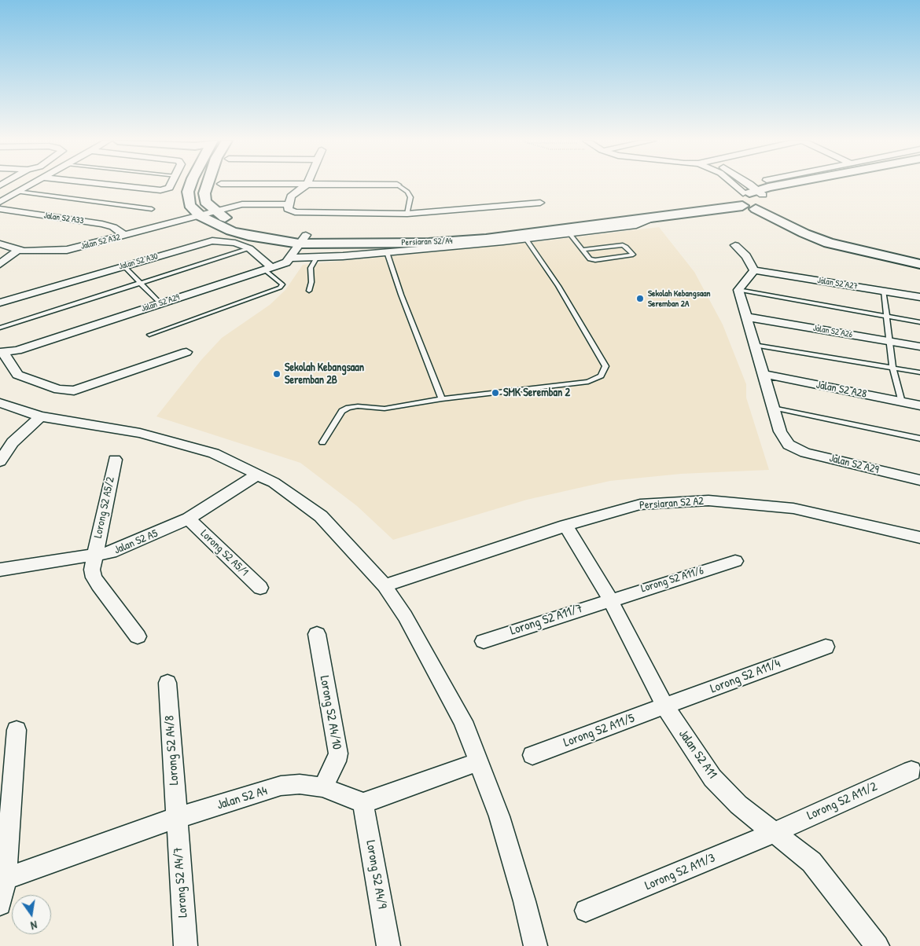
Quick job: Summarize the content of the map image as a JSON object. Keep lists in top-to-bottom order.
{
  "streets": {
    "main road": ["Persiaran S2/A4"],
    "street": [
      "Jalan S2 A33",
      "Jalan S2 A32",
      "Jalan S2 A30",
      "Jalan S2 A27",
      "Jalan S2 A29",
      "Jalan S2 A26",
      "Jalan S2 A28",
      "Persiaran S2 A2",
      "Lorong S2 A5/2",
      "Jalan S2 A5",
      "Lorong S2 A5/1",
      "Lorong S2 A11/6",
      "Lorong S2 A11/7",
      "Lorong S2 A11/4",
      "Lorong S2 A4/10",
      "Lorong S2 A11/5",
      "Lorong S2 A4/8",
      "Jalan S2 A11",
      "Jalan S2 A4",
      "Lorong S2 A11/2",
      "Lorong S2 A11/3",
      "Lorong S2 A4/9",
      "Lorong S2 A4/7"
    ]
  },
  "crossings": [
    ["Jalan S2 A33", "Jalan S2 A32"],
    ["Jalan S2 A32", "Persiaran S2/A4"],
    ["Jalan S2 A30", "Jalan S2 A29"],
    ["Persiaran S2 A2", "Jalan S2 A11"],
    ["Lorong S2 A5/2", "Jalan S2 A5"],
    ["Jalan S2 A5", "Lorong S2 A5/1"],
    ["Lorong S2 A11/6", "Lorong S2 A11/7"],
    ["Lorong S2 A11/6", "Jalan S2 A11"],
    ["Lorong S2 A11/7", "Jalan S2 A11"],
    ["Lorong S2 A11/4", "Lorong S2 A11/5"],
    ["Lorong S2 A11/4", "Jalan S2 A11"],
    ["Lorong S2 A4/10", "Jalan S2 A4"],
    ["Lorong S2 A11/5", "Jalan S2 A11"],
    ["Lorong S2 A4/8", "Jalan S2 A4"],
    ["Lorong S2 A4/8", "Lorong S2 A4/7"],
    ["Jalan S2 A11", "Lorong S2 A11/2"],
    ["Jalan S2 A11", "Lorong S2 A11/3"],
    ["Jalan S2 A4", "Lorong S2 A4/9"],
    ["Jalan S2 A4", "Lorong S2 A4/7"],
    ["Lorong S2 A11/2", "Lorong S2 A11/3"]
  ],
  "places": ["Sekolah Kebangsaan Seremban 2A", "Sekolah Kebangsaan Seremban 2B", "SMK Seremban 2"],
  "north": "bottom"
}
